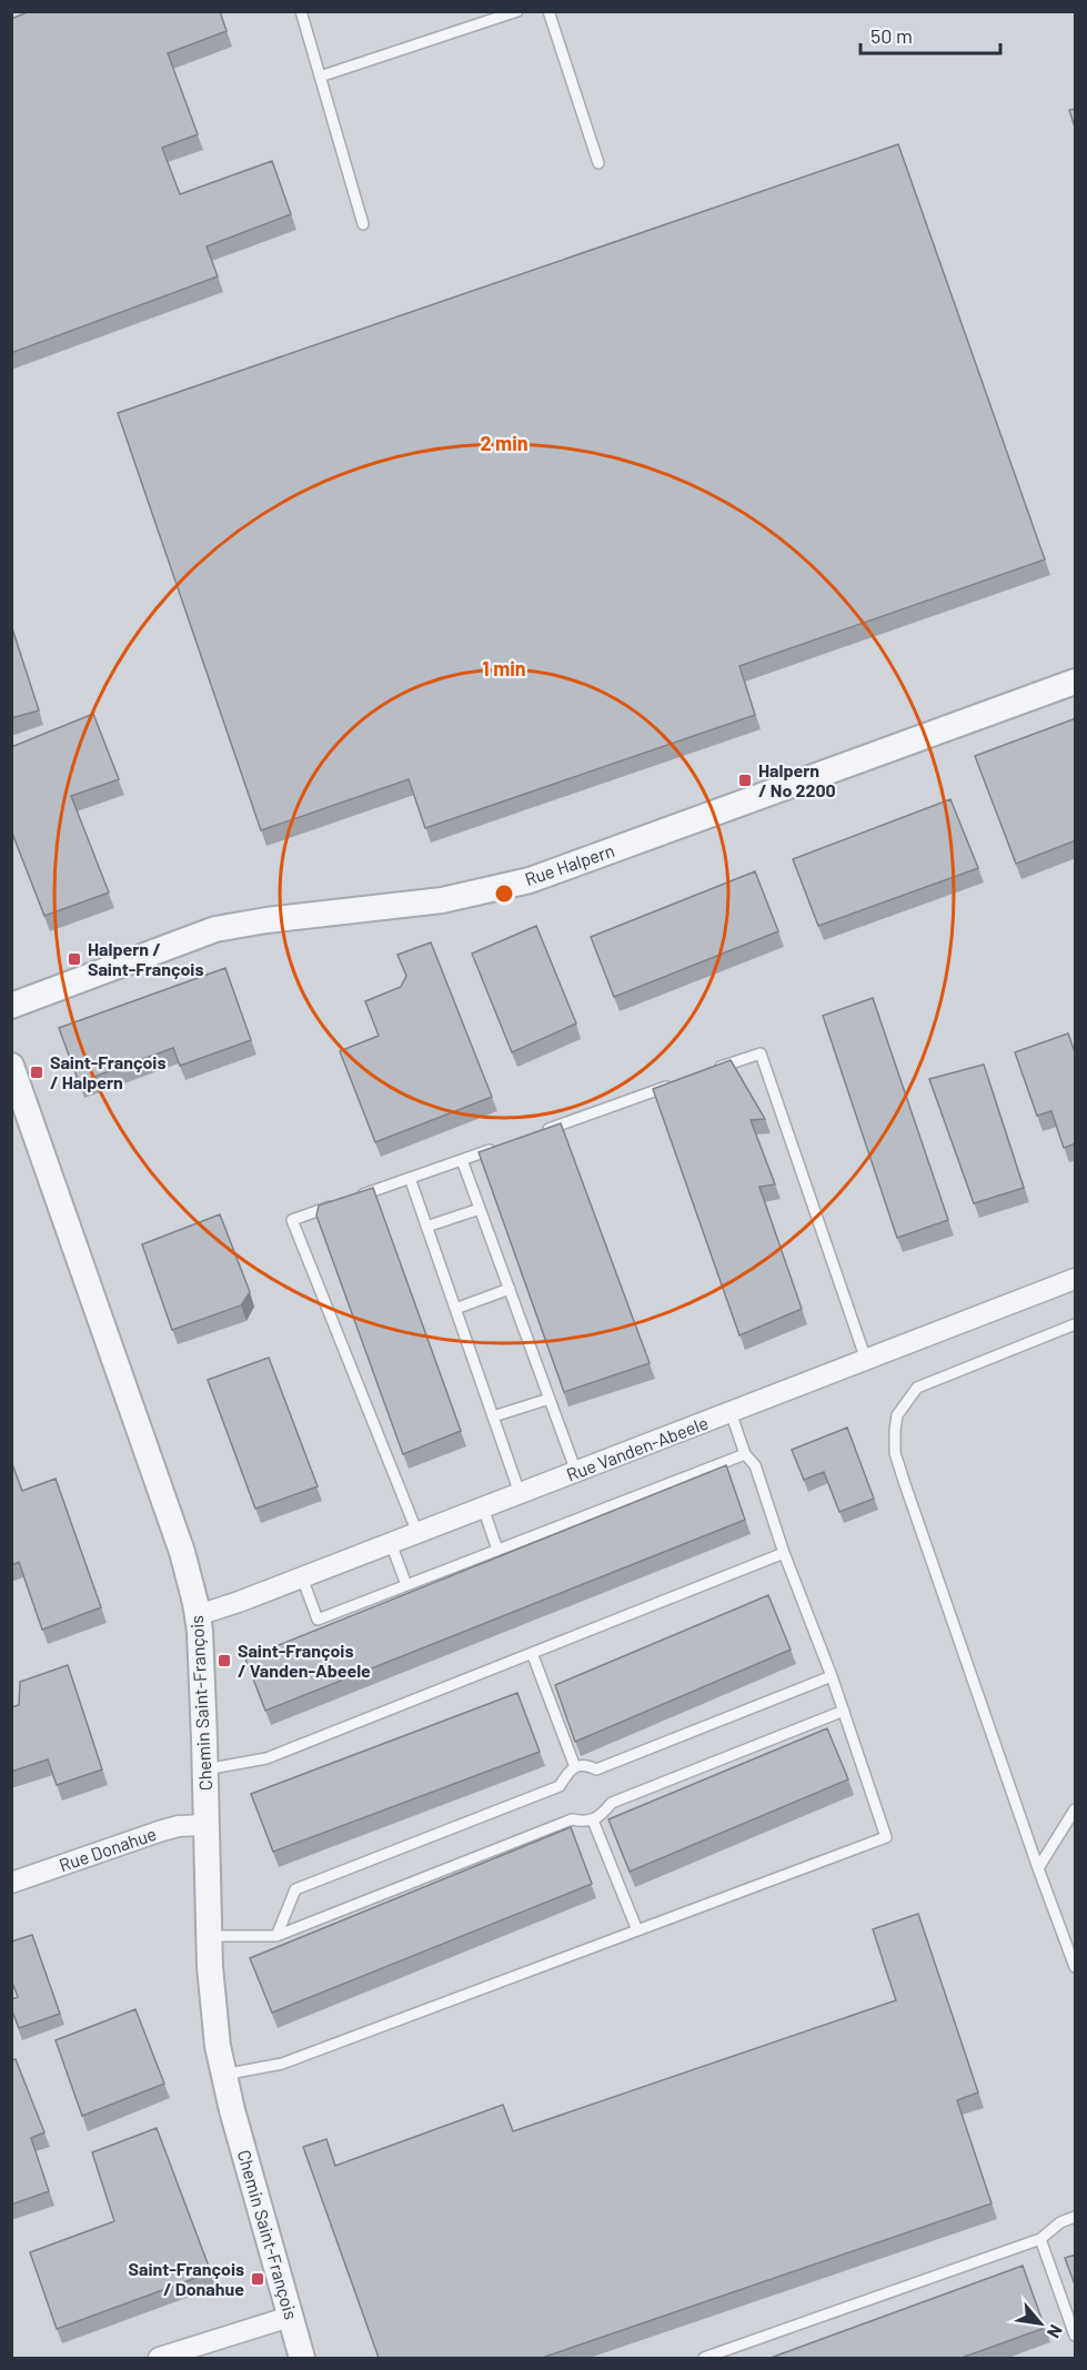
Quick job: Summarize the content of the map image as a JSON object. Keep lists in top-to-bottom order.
{
  "streets": {
    "street": [
      "Rue Halpern",
      "Rue Vanden-Abeele",
      "Chemin Saint-François",
      "Rue Donahue"
    ]
  },
  "crossings": [
    ["Rue Vanden-Abeele", "Chemin Saint-François"],
    ["Chemin Saint-François", "Rue Donahue"]
  ],
  "places": {
    "transit": [
      "Halpern / No 2200",
      "Halpern / Saint-François",
      "Saint-François / Halpern",
      "Saint-François / Vanden-Abeele",
      "Saint-François / Donahue"
    ]
  },
  "scale_bar": "50 m",
  "north": "bottom right",
  "rings": ["2 min", "1 min"]
}
